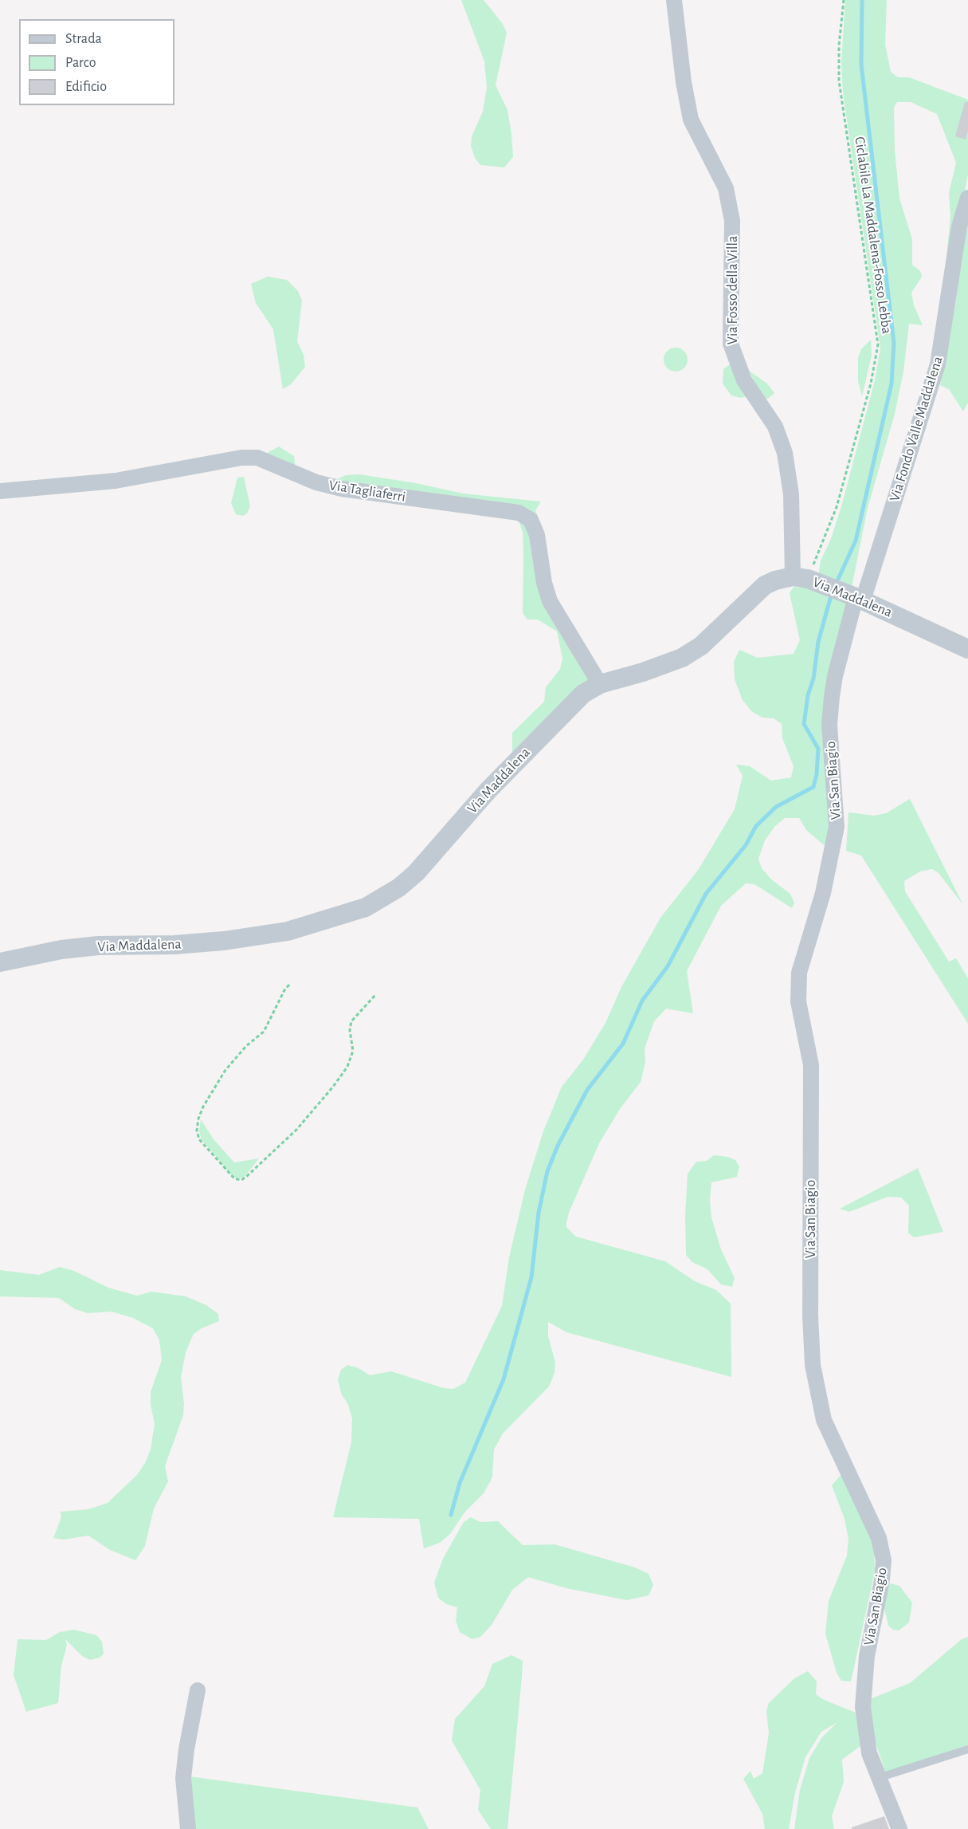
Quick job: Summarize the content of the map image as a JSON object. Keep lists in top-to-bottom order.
{
  "streets": {
    "street": [
      "Via Fosso della Villa",
      "Via Fondo Valle Maddalena",
      "Via Tagliaferri",
      "Via Maddalena",
      "Via San Biagio"
    ],
    "path": ["Ciclabile La Maddalena-Fosso Lebba"]
  },
  "crossings": [
    ["Ciclabile La Maddalena-Fosso Lebba", "Via Fosso della Villa"],
    ["Ciclabile La Maddalena-Fosso Lebba", "Via Maddalena"],
    ["Via Fosso della Villa", "Via Maddalena"],
    ["Via Fondo Valle Maddalena", "Via Maddalena"],
    ["Via Fondo Valle Maddalena", "Via San Biagio"],
    ["Via Tagliaferri", "Via Maddalena"],
    ["Via Maddalena", "Via San Biagio"]
  ],
  "legend": ["Strada", "Parco", "Edificio"]
}
